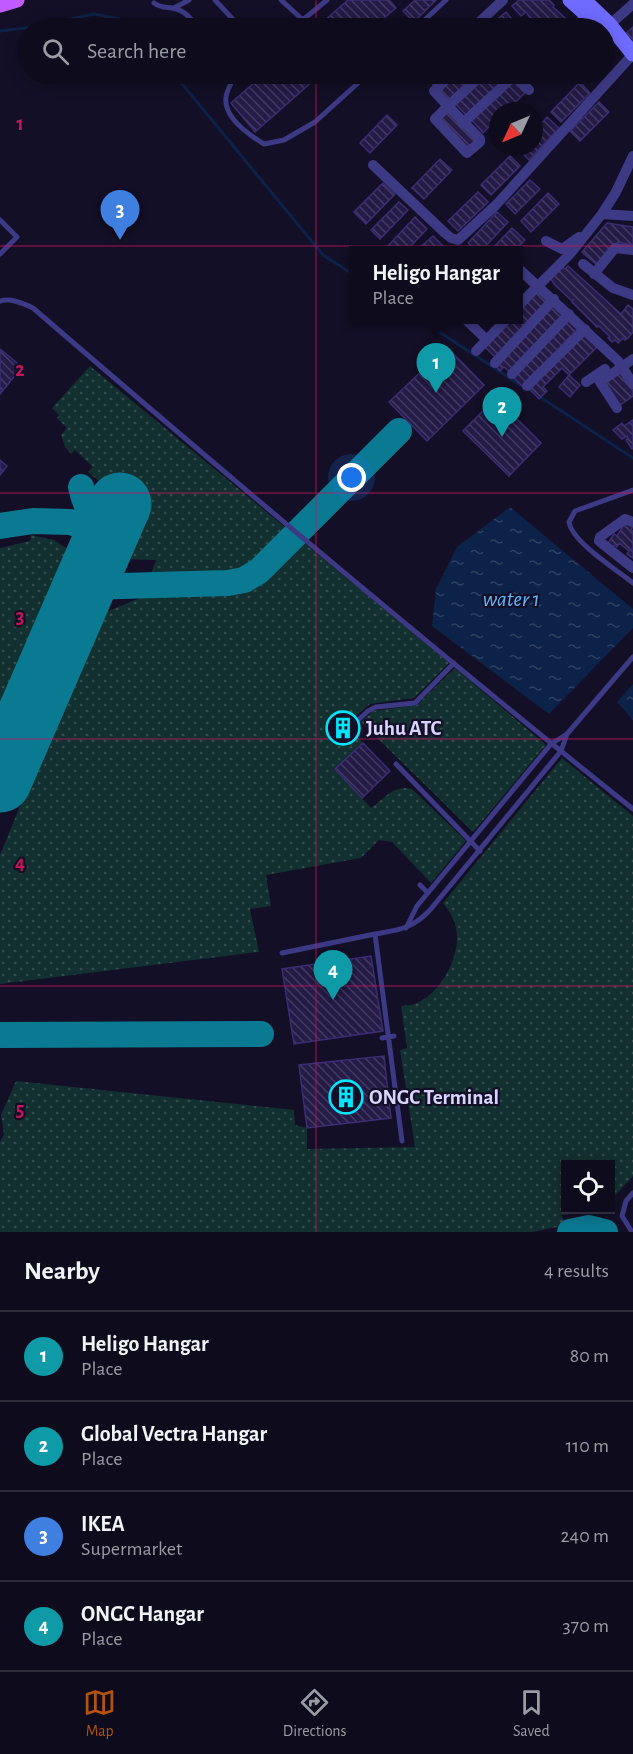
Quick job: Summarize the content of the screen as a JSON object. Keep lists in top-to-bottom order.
{
  "water": ["water 1"],
  "places": {
    "building": ["Juhu ATC", "ONGC Terminal"]
  },
  "north": "bottom left",
  "page": {
    "search": "Search here",
    "pins": [
      "3",
      "1",
      "2",
      "4"
    ],
    "popup": ["Heligo Hangar", "Place"],
    "heading": ["Nearby", "4 results"],
    "list": [
      {
        "mark": "1",
        "name": "Heligo Hangar",
        "note": "Place",
        "value": "80 m"
      },
      {
        "mark": "2",
        "name": "Global Vectra Hangar",
        "note": "Place",
        "value": "110 m"
      },
      {
        "mark": "3",
        "name": "IKEA",
        "note": "Supermarket",
        "value": "240 m"
      },
      {
        "mark": "4",
        "name": "ONGC Hangar",
        "note": "Place",
        "value": "370 m"
      }
    ],
    "nav": ["Map", "Directions", "Saved"]
  },
  "grid": {
    "rows": [
      "1",
      "2",
      "3",
      "4",
      "5"
    ]
  }
}
